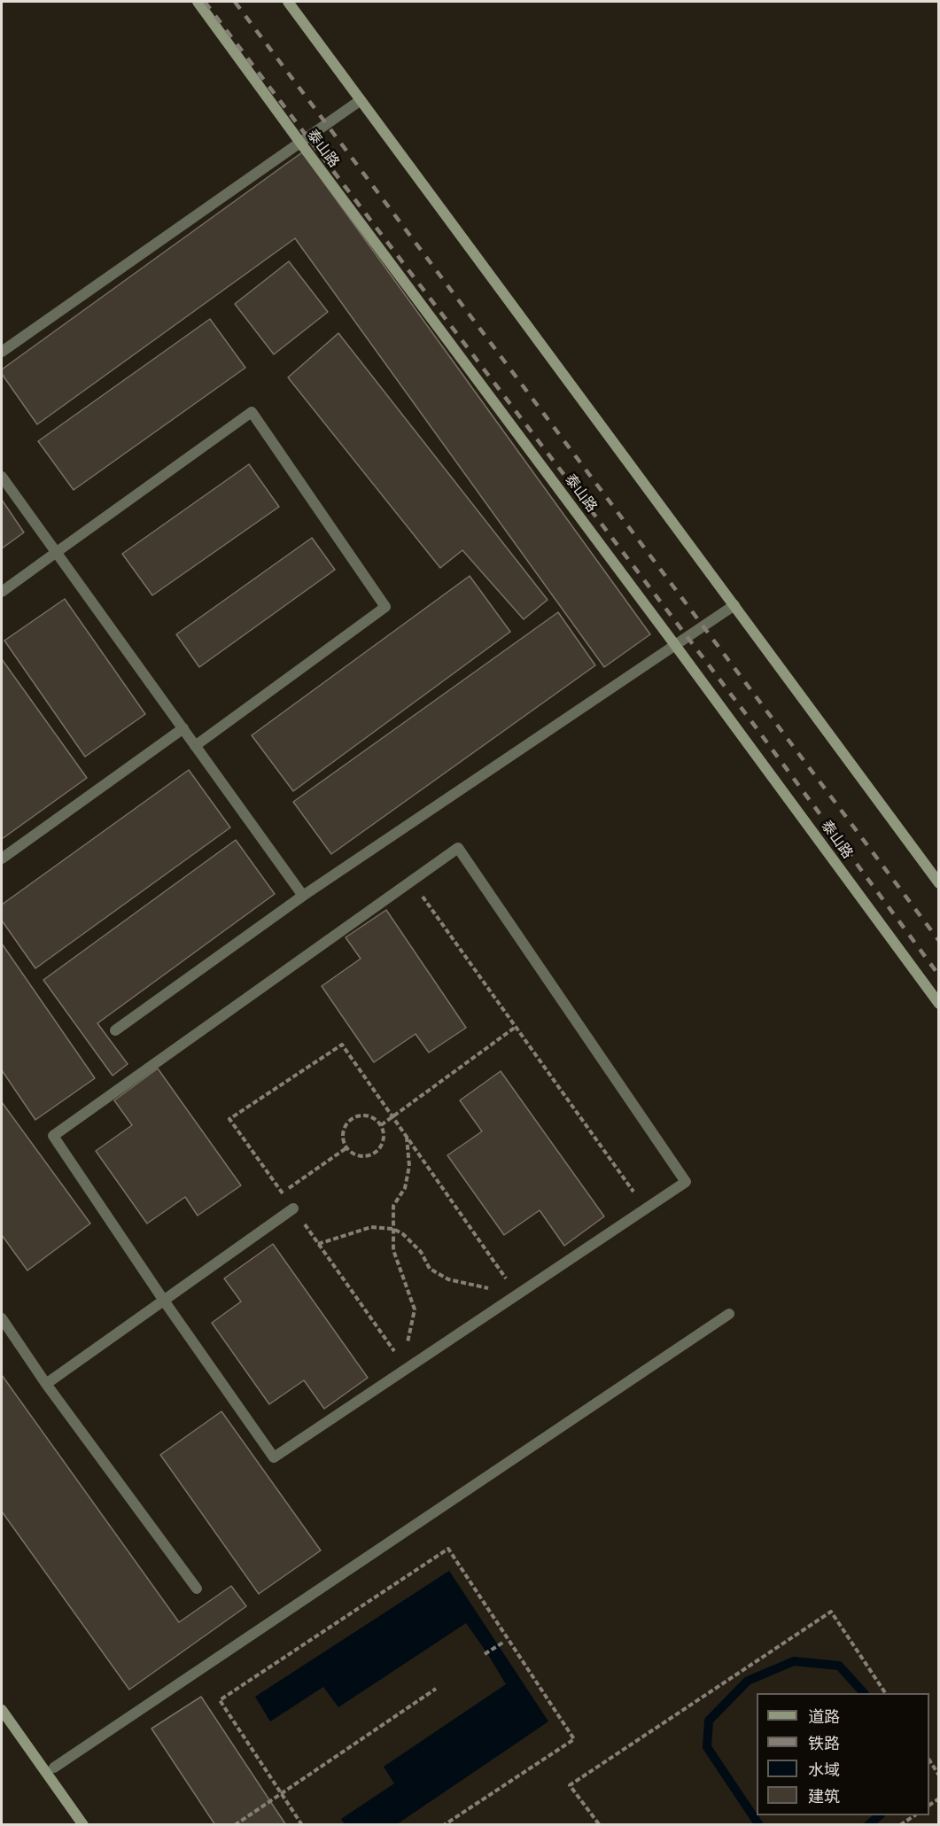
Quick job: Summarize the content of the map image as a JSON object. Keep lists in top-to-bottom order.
{
  "streets": {
    "street": ["泰山路"]
  },
  "legend": [
    "道路",
    "铁路",
    "水域",
    "建筑"
  ]
}
